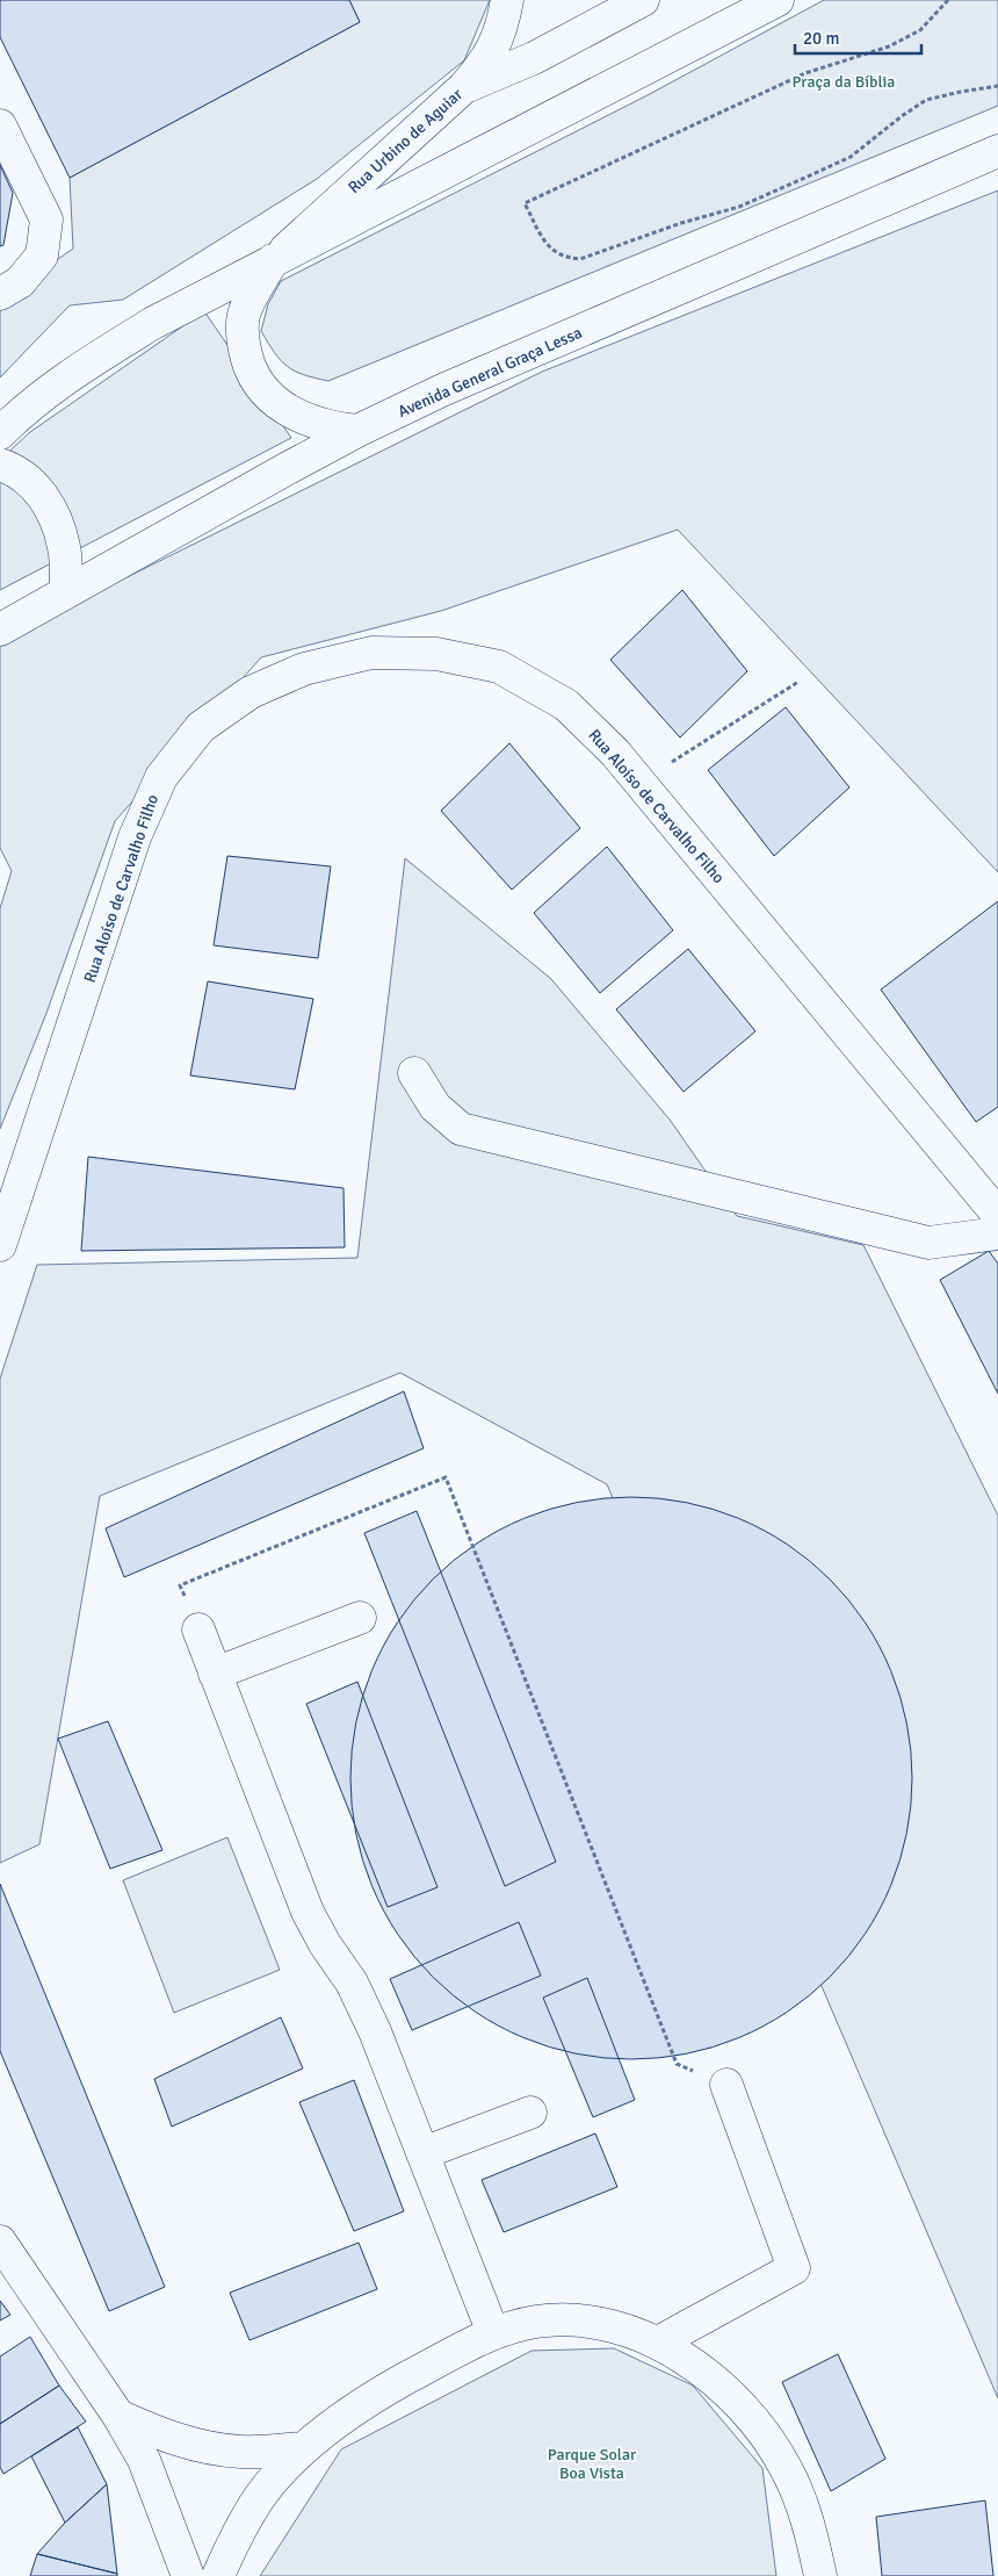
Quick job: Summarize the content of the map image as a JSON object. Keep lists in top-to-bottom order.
{
  "streets": {
    "street": ["Rua Urbino de Aguiar", "Avenida General Graça Lessa", "Rua Aloíso de Carvalho Filho"]
  },
  "parks": ["Praça da Bíblia", "Parque Solar Boa Vista"],
  "scale_bar": "20 m"
}
